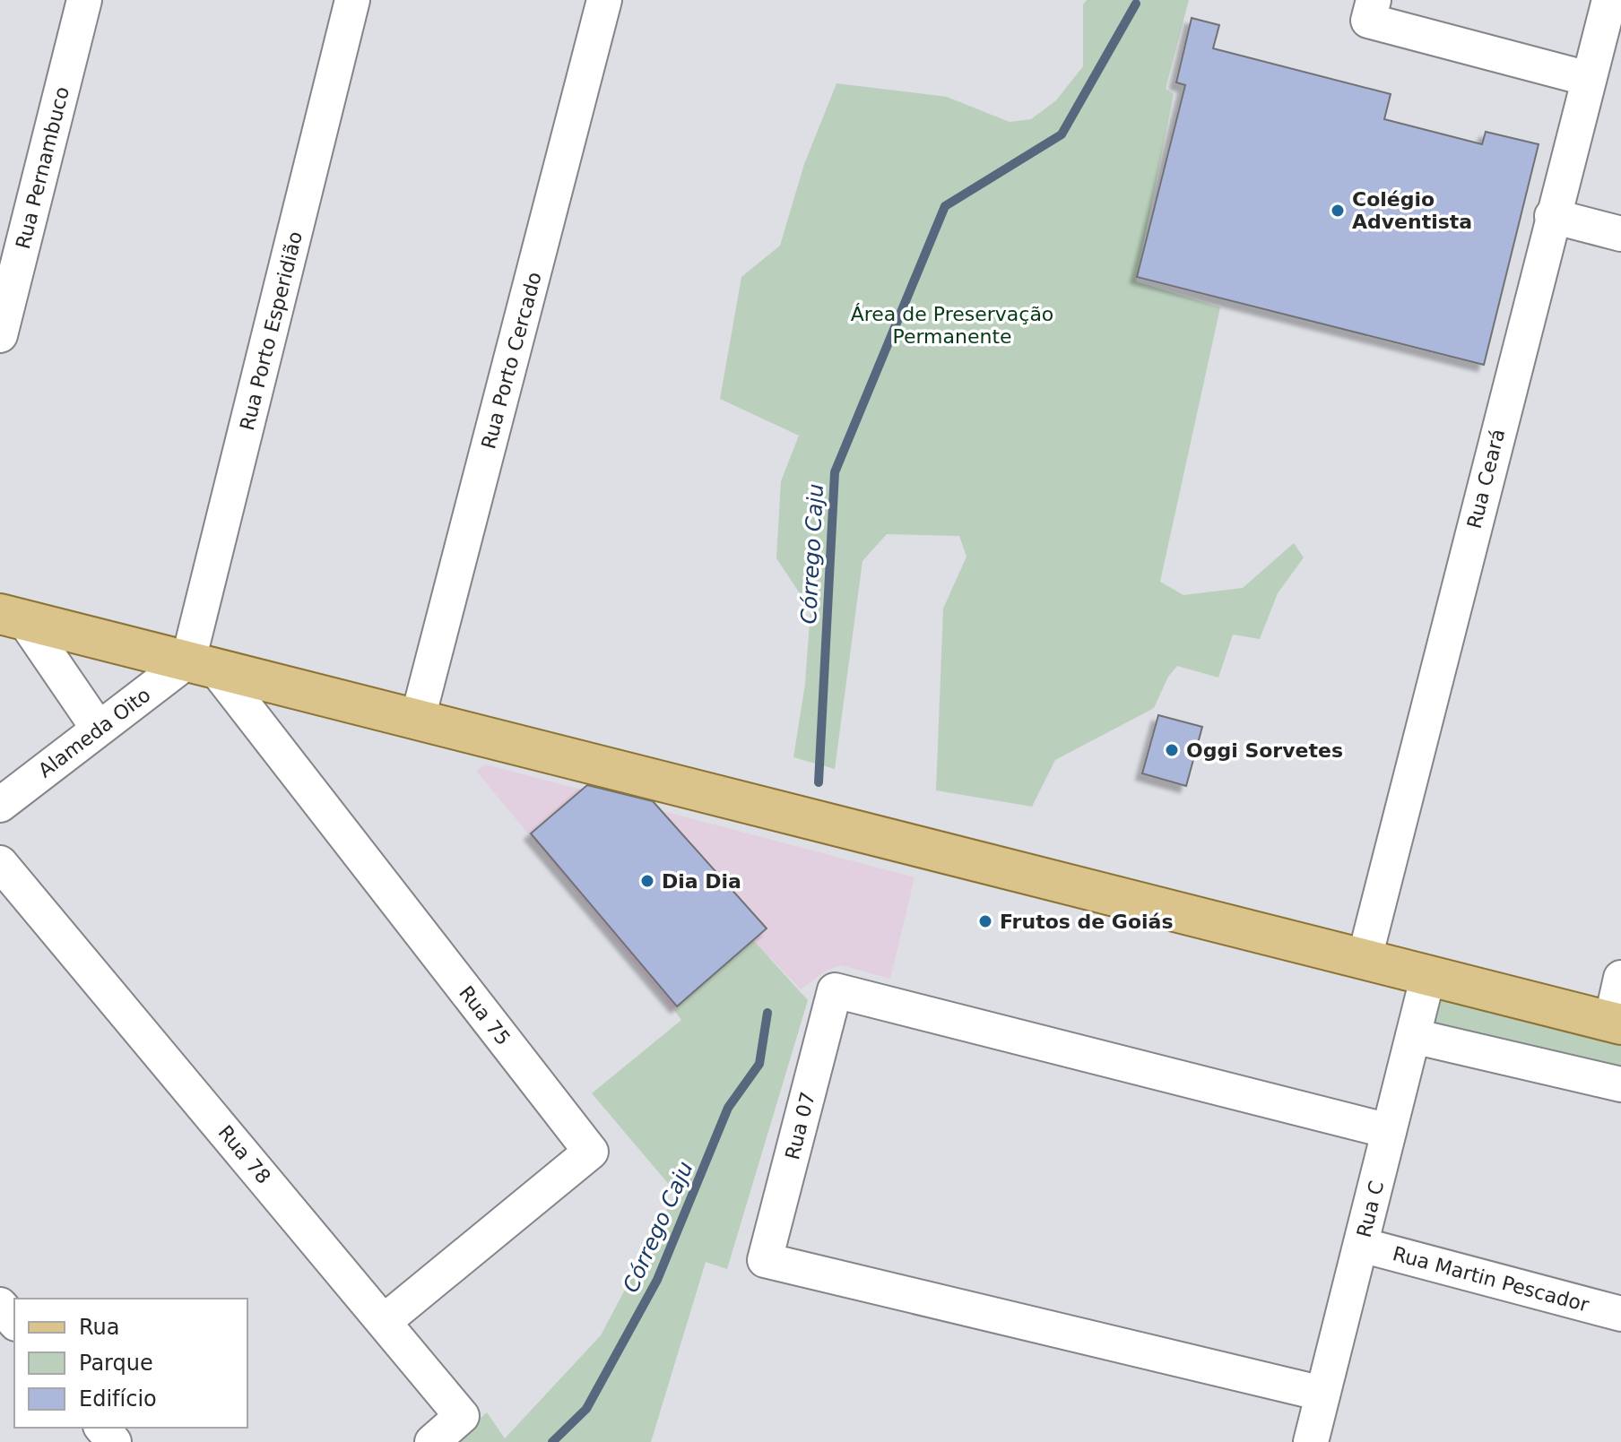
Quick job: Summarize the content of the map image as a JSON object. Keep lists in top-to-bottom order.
{
  "streets": {
    "street": [
      "Rua Pernambuco",
      "Rua Porto Esperidião",
      "Rua Porto Cercado",
      "Rua Ceará",
      "Alameda Oito",
      "Rua 75",
      "Rua 07",
      "Rua 78",
      "Rua C",
      "Rua Martin Pescador"
    ]
  },
  "crossings": [
    ["Rua Porto Esperidião", "Alameda Oito"],
    ["Rua Porto Esperidião", "Rua 75"],
    ["Alameda Oito", "Rua 75"],
    ["Rua 75", "Rua 78"],
    ["Rua 07", "Rua C"],
    ["Rua C", "Rua Martin Pescador"]
  ],
  "water": ["Córrego Caju"],
  "parks": ["Área de Preservação Permanente"],
  "places": [
    "Colégio Adventista",
    "Oggi Sorvetes",
    "Dia Dia",
    "Frutos de Goiás"
  ],
  "legend": ["Rua", "Parque", "Edifício"]
}
